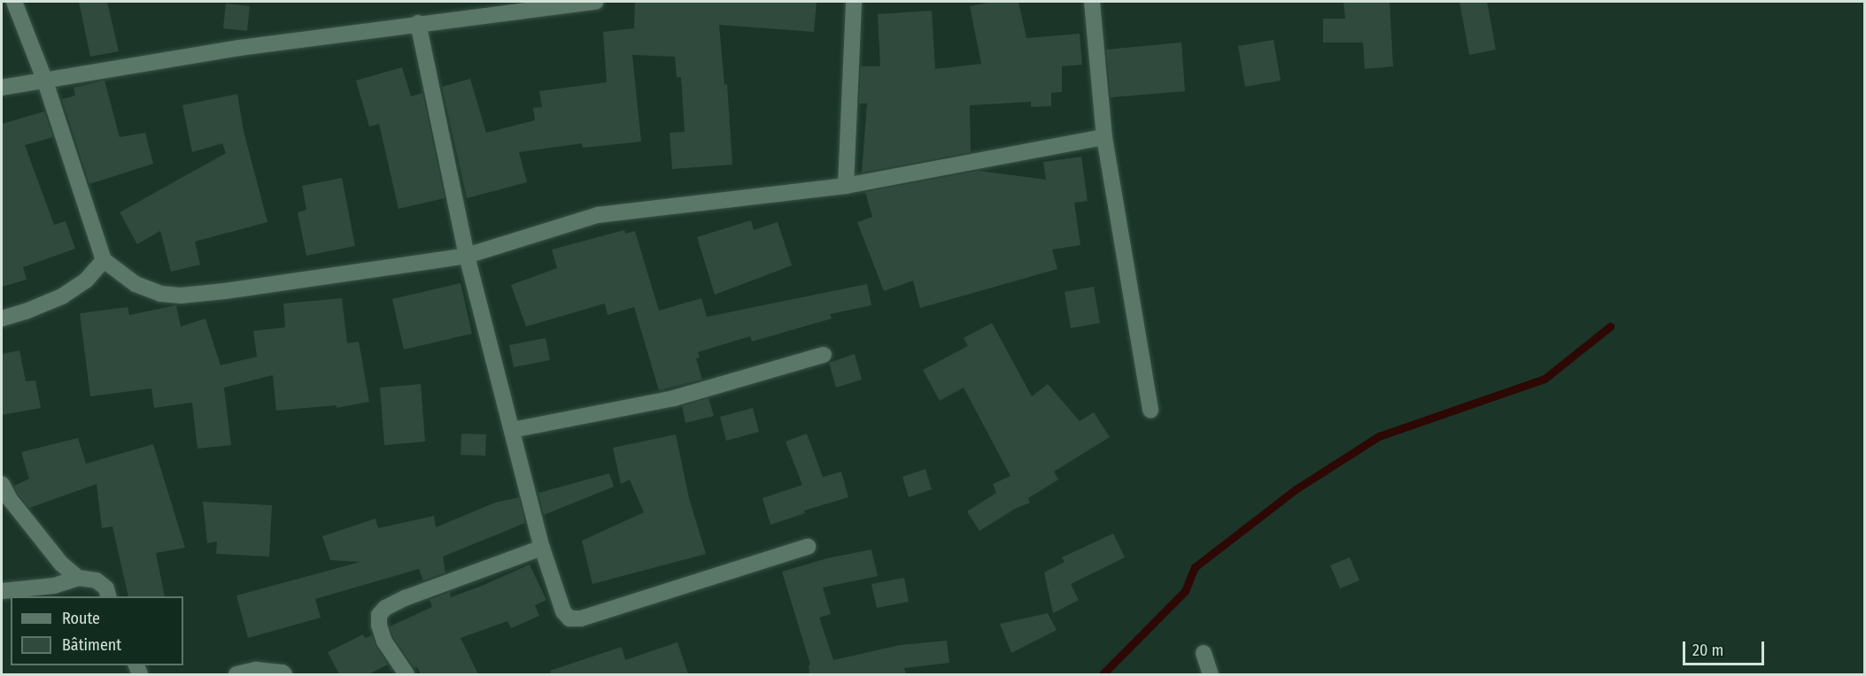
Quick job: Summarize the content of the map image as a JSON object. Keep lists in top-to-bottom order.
{
  "legend": ["Route", "Bâtiment"],
  "scale_bar": "20 m"
}
